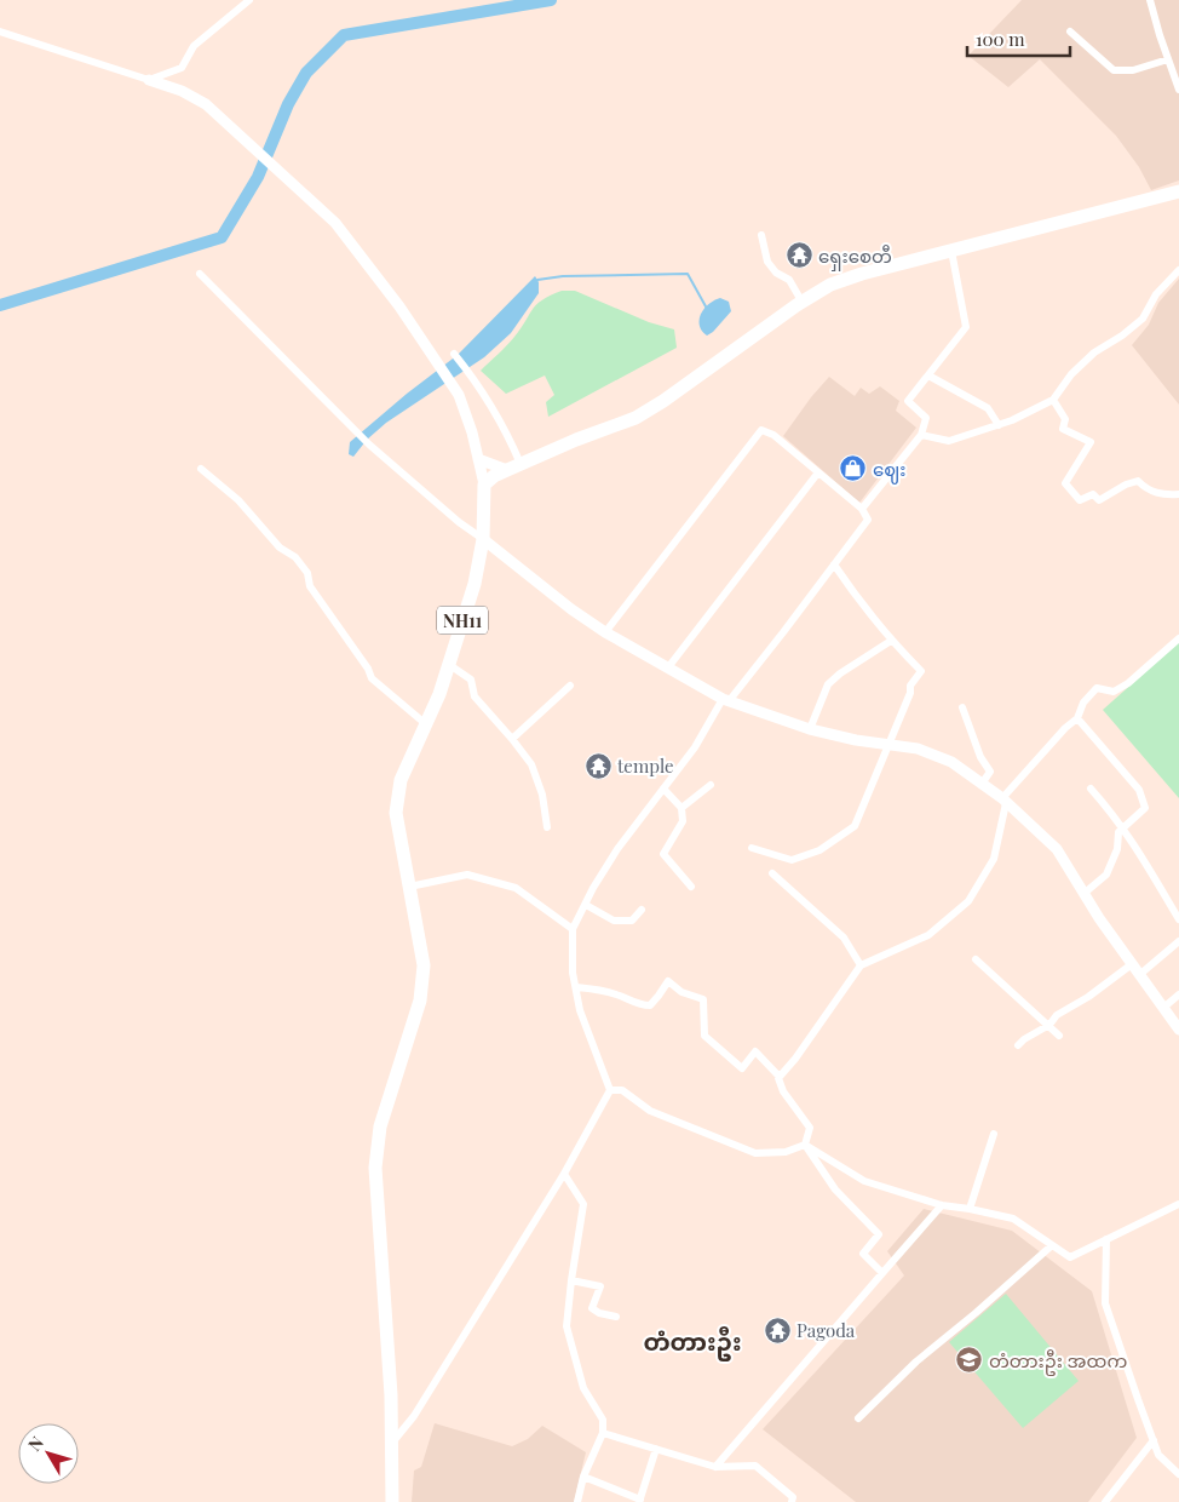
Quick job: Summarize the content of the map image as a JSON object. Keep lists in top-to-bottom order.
{
  "streets": {
    "highway": ["NH11"]
  },
  "districts": ["တံတားဦး"],
  "places": {
    "temple": ["ရှေးစေတီ", "temple", "Pagoda"],
    "shop": ["ဈေး"],
    "school or university": ["တံတားဦး အထက"]
  },
  "scale_bar": "100 m",
  "north": "top left"
}
